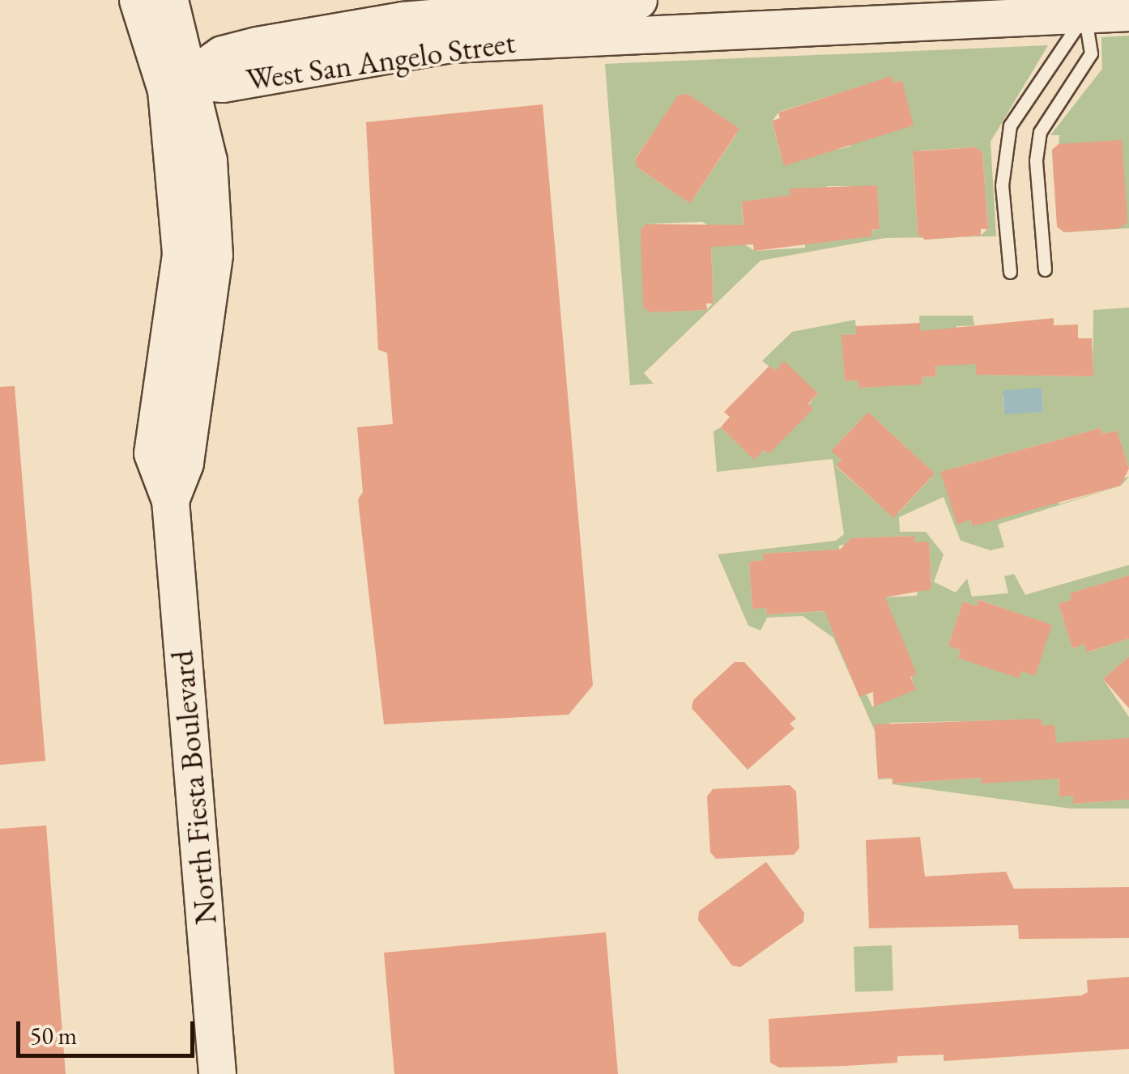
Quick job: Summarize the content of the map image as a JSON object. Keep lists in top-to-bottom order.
{
  "streets": {
    "street": ["West San Angelo Street", "North Fiesta Boulevard"]
  },
  "crossings": [
    ["West San Angelo Street", "North Fiesta Boulevard"]
  ],
  "scale_bar": "50 m"
}
